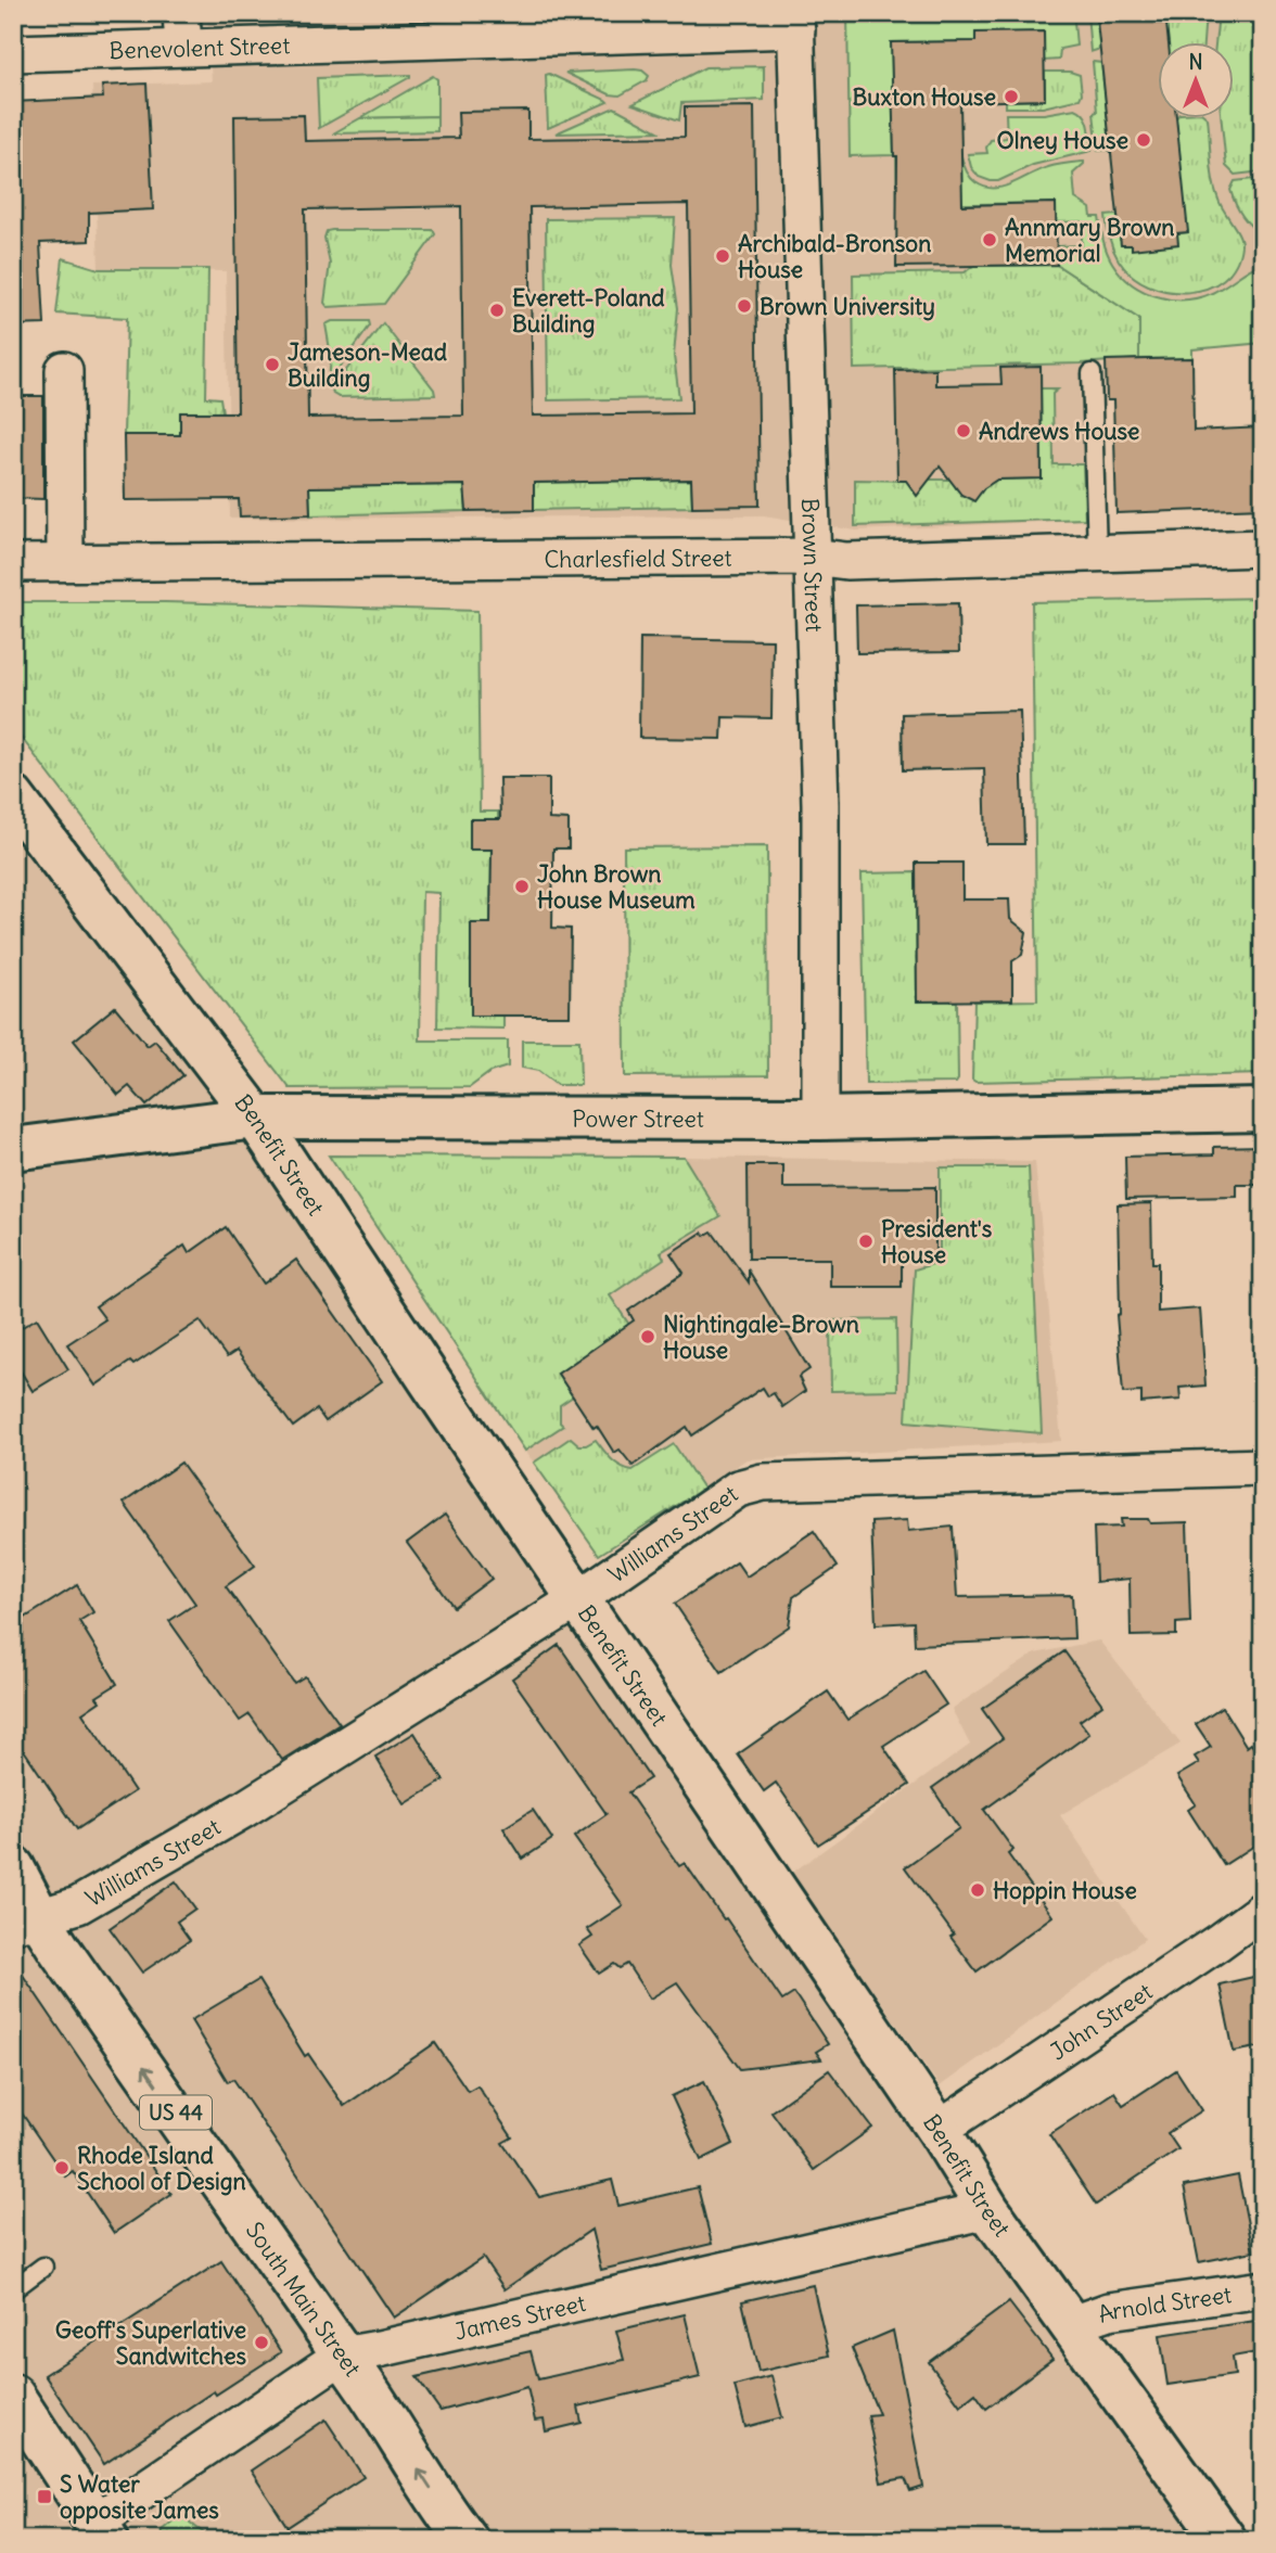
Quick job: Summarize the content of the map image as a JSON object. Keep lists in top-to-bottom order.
{
  "streets": {
    "street": [
      "Benevolent Street",
      "Charlesfield Street",
      "Brown Street",
      "Power Street",
      "Benefit Street",
      "Williams Street",
      "John Street",
      "US 44",
      "South Main Street",
      "Arnold Street",
      "James Street"
    ]
  },
  "crossings": [
    ["Benevolent Street", "Brown Street"],
    ["Charlesfield Street", "Brown Street"],
    ["Brown Street", "Power Street"],
    ["Power Street", "Benefit Street"],
    ["Benefit Street", "Williams Street"],
    ["Benefit Street", "John Street"],
    ["Benefit Street", "Arnold Street"],
    ["Benefit Street", "James Street"],
    ["Williams Street", "South Main Street"],
    ["South Main Street", "James Street"]
  ],
  "one_way": ["South Main Street"],
  "places": {
    "other": [
      "Buxton House",
      "Olney House",
      "Annmary Brown Memorial",
      "Archibald-Bronson House",
      "Brown University",
      "Everett-Poland Building",
      "Jameson-Mead Building",
      "Andrews House",
      "John Brown House Museum",
      "President's House",
      "Nightingale–Brown House",
      "Hoppin House",
      "Rhode Island School of Design",
      "Geoff's Superlative Sandwitches"
    ],
    "transit": ["S Water opposite James"]
  },
  "north": "top"
}
